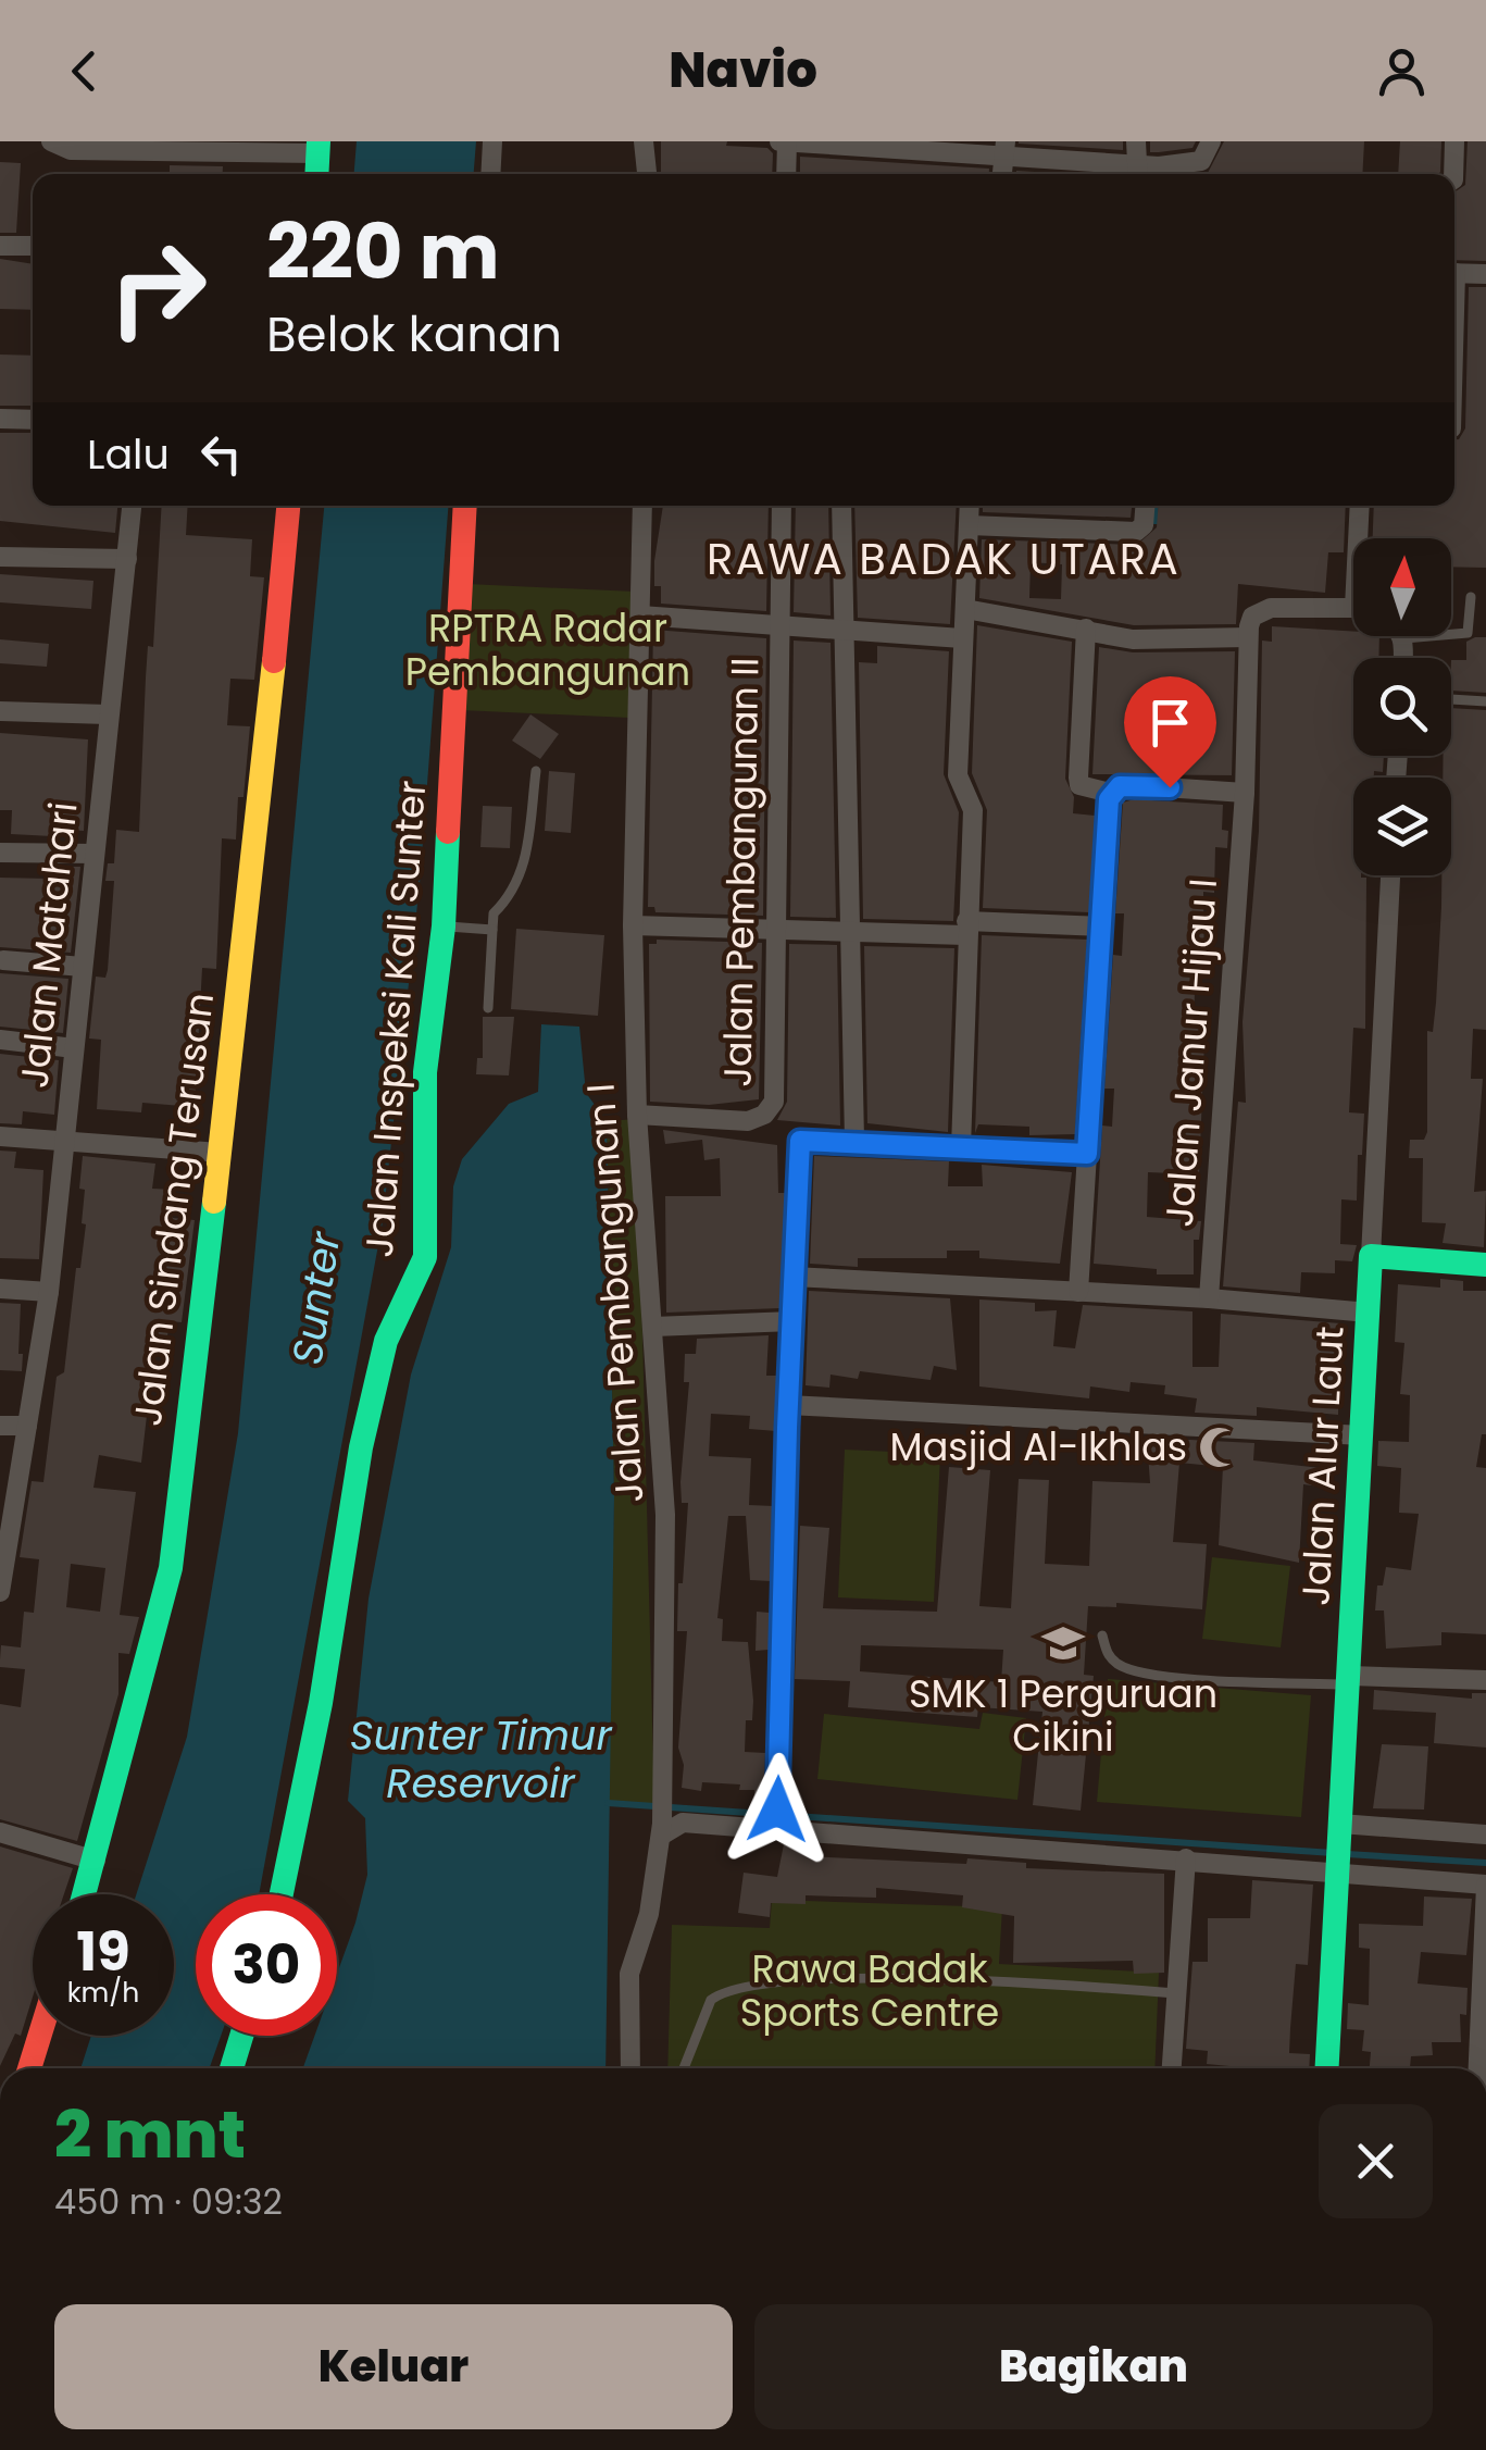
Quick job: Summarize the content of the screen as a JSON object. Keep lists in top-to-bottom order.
{
  "streets": {
    "street": [
      "Jalan Pembangunan II",
      "Jalan Matahari",
      "Jalan Inspeksi Kali Sunter",
      "Jalan Janur Hijau I",
      "Jalan Sindang Terusan",
      "Jalan Pembangunan I",
      "Jalan Alur Laut"
    ]
  },
  "crossings": [
    ["Jalan Pembangunan II", "Jalan Pembangunan I"]
  ],
  "districts": ["RAWA BADAK UTARA"],
  "water": ["Sunter", "Sunter Timur Reservoir"],
  "parks": ["RPTRA Radar Pembangunan", "Rawa Badak Sports Centre"],
  "places": {
    "mosque": ["Masjid Al-Ikhlas"],
    "school or university": ["SMK 1 Perguruan Cikini"]
  },
  "north": "top",
  "page": {
    "header": "Navio",
    "turn": ["220 m", "Belok kanan"],
    "then": "Lalu",
    "speed": "19 km/h",
    "limit": "30",
    "heading": ["2 mnt", "450 m · 09:32"],
    "buttons": ["Keluar", "Bagikan"]
  }
}
